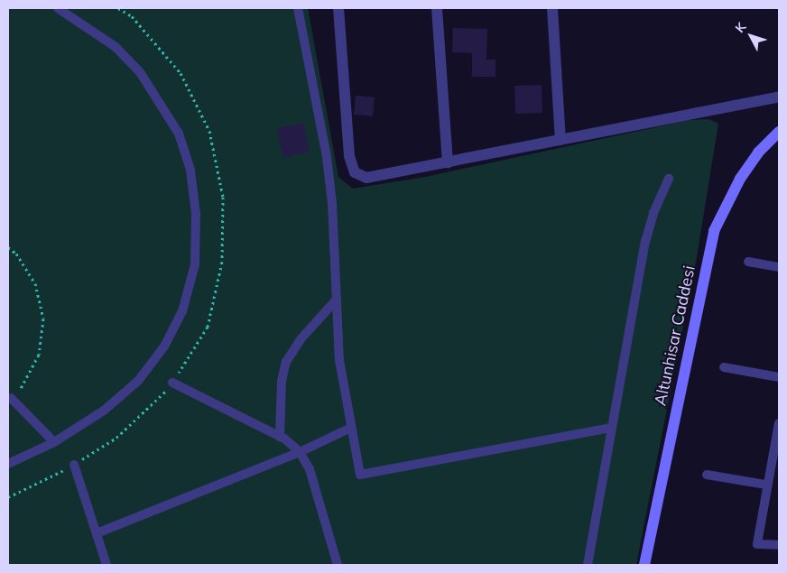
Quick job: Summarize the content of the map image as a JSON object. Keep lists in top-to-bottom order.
{
  "streets": {
    "street": ["Altunhisar Caddesi"]
  },
  "north": "top left"
}
